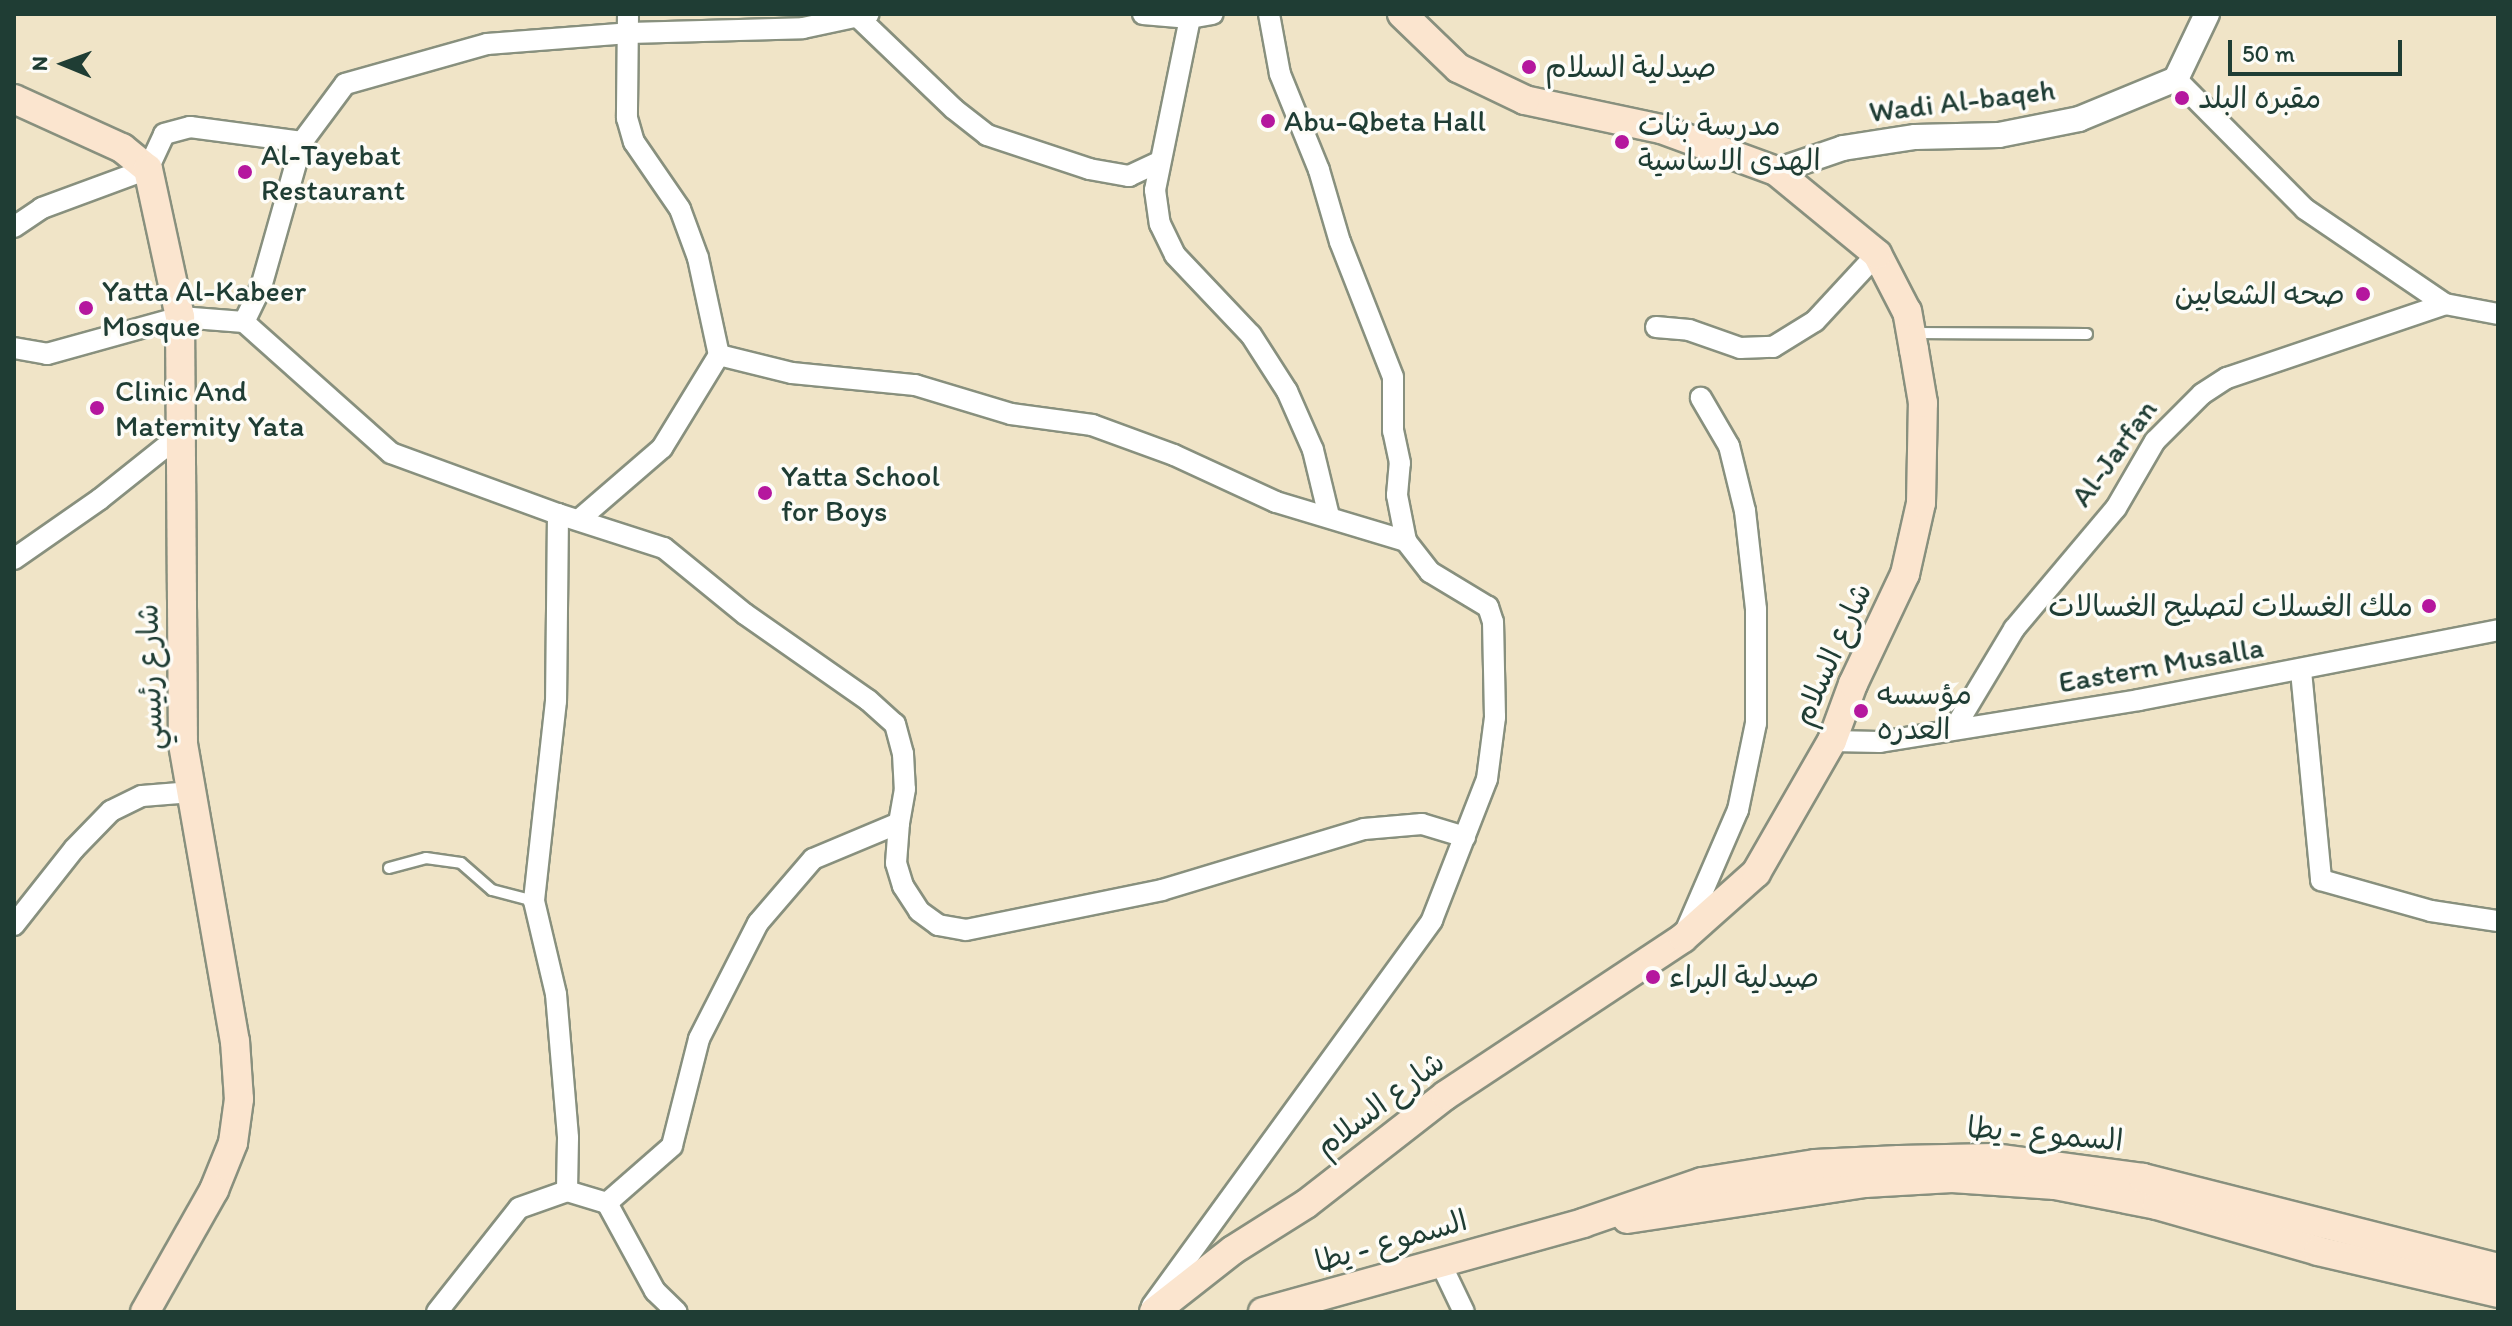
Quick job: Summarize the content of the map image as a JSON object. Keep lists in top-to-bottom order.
{
  "streets": {
    "main road": ["شارع السلام", "شارع رئيسي", "السموع - يطا"],
    "street": ["Wadi Al-baqeh", "Al-Jarfan", "Eastern Musalla"]
  },
  "crossings": [
    ["Wadi Al-baqeh", "شارع السلام"],
    ["Al-Jarfan", "Eastern Musalla"],
    ["شارع السلام", "Eastern Musalla"]
  ],
  "places": [
    "صيدلية السلام",
    "مقبره البلد",
    "Abu-Qbeta Hall",
    "مدرسة بنات الهدى الاساسية",
    "Al-Tayebat Restaurant",
    "صحه الشعابين",
    "Yatta Al-Kabeer Mosque",
    "Clinic And Maternity Yata",
    "Yatta School for Boys",
    "ملك الغسلات لتصليح الغسالات",
    "مؤسسه العدره",
    "صيدلية البراء"
  ],
  "scale_bar": "50 m",
  "north": "left"
}
